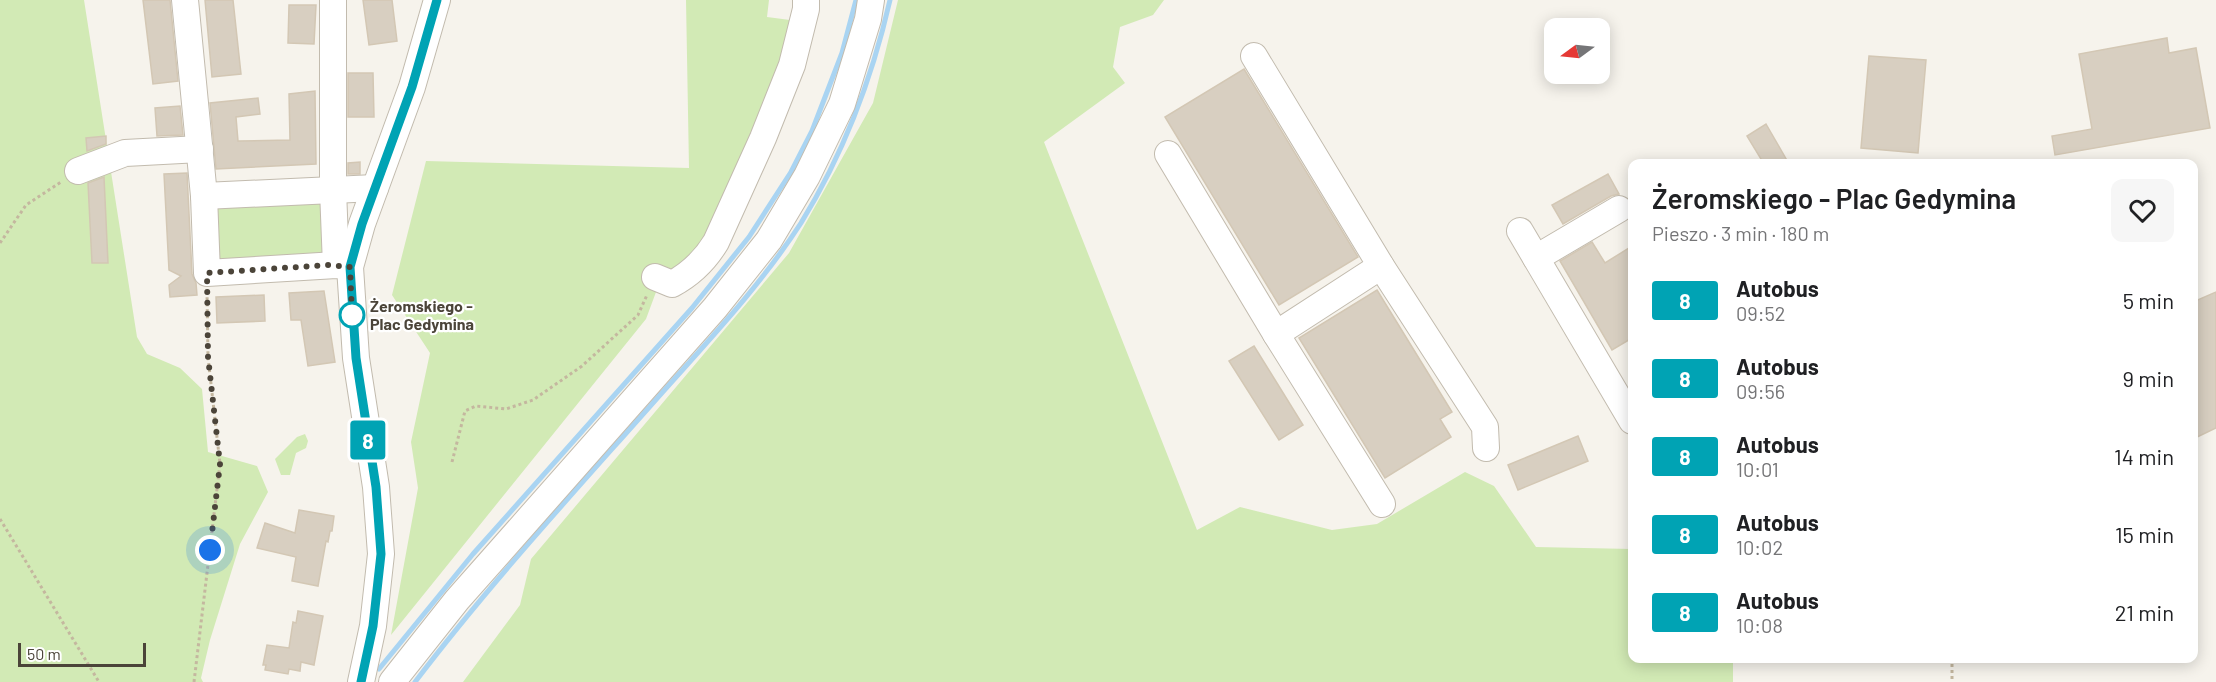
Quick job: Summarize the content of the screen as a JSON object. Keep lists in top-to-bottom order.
{
  "places": ["Żeromskiego - Plac Gedymina"],
  "lines": ["bus line 8"],
  "scale_bar": "50 m",
  "north": "left",
  "page": {
    "on_map": "8",
    "heading": ["Żeromskiego - Plac Gedymina", "Pieszo · 3 min · 180 m"],
    "list": [
      {
        "mark": "8",
        "name": "Autobus",
        "note": "09:52",
        "value": "5 min"
      },
      {
        "mark": "8",
        "name": "Autobus",
        "note": "09:56",
        "value": "9 min"
      },
      {
        "mark": "8",
        "name": "Autobus",
        "note": "10:01",
        "value": "14 min"
      },
      {
        "mark": "8",
        "name": "Autobus",
        "note": "10:02",
        "value": "15 min"
      },
      {
        "mark": "8",
        "name": "Autobus",
        "note": "10:08",
        "value": "21 min"
      }
    ],
    "scale": "50 m"
  }
}
